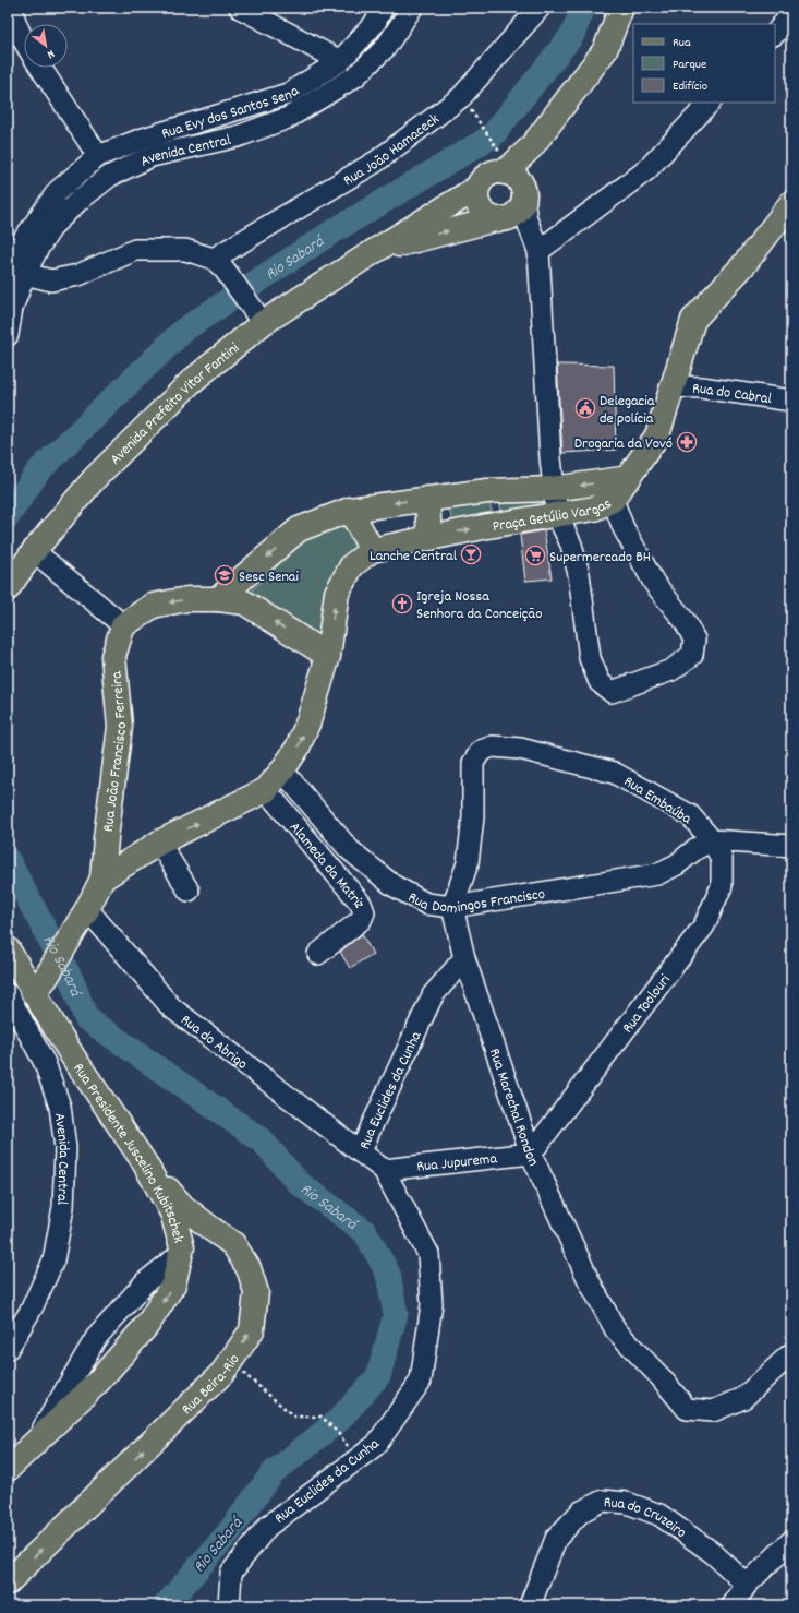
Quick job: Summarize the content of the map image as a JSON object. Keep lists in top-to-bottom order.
{
  "streets": {
    "main road": [
      "Avenida Prefeito Vitor Fantini",
      "Praça Getúlio Vargas",
      "Rua João Francisco Ferreira",
      "Rua Presidente Juscelino Kubitschek",
      "Rua Beira-Rio"
    ],
    "street": [
      "Rua Evy dos Santos Sena",
      "Rua João Hamaceck",
      "Avenida Central",
      "Rua do Cabral",
      "Rua Embaúba",
      "Alameda da Matriz",
      "Rua Domingos Francisco",
      "Rua Toolouri",
      "Rua do Abrigo",
      "Rua Euclides da Cunha",
      "Rua Marechal Rondon",
      "Rua Jupurema",
      "Rua do Cruzeiro"
    ]
  },
  "crossings": [
    ["Praça Getúlio Vargas", "Alameda da Matriz"],
    ["Praça Getúlio Vargas", "Rua Domingos Francisco"],
    ["Rua Embaúba", "Rua Domingos Francisco"],
    ["Rua Embaúba", "Rua Toolouri"],
    ["Rua Embaúba", "Rua Marechal Rondon"],
    ["Rua Domingos Francisco", "Rua Toolouri"],
    ["Rua Domingos Francisco", "Rua Marechal Rondon"],
    ["Rua Toolouri", "Rua Marechal Rondon"],
    ["Rua Toolouri", "Rua Jupurema"],
    ["Rua do Abrigo", "Rua Euclides da Cunha"],
    ["Rua Euclides da Cunha", "Rua Marechal Rondon"],
    ["Rua Euclides da Cunha", "Rua Jupurema"],
    ["Rua Marechal Rondon", "Rua Jupurema"],
    ["Rua Presidente Juscelino Kubitschek", "Rua Beira-Rio"]
  ],
  "one_way": ["Rua Beira-Rio"],
  "water": ["Rio Sabará"],
  "places": {
    "public building": ["Delegacia de polícia"],
    "pharmacy": ["Drogaria da Vovó"],
    "bar": ["Lanche Central"],
    "supermarket": ["Supermercado BH"],
    "school or university": ["Sesc Senai"],
    "church": ["Igreja Nossa Senhora da Conceição"]
  },
  "legend": ["Rua", "Parque", "Edifício"],
  "north": "bottom right"
}
